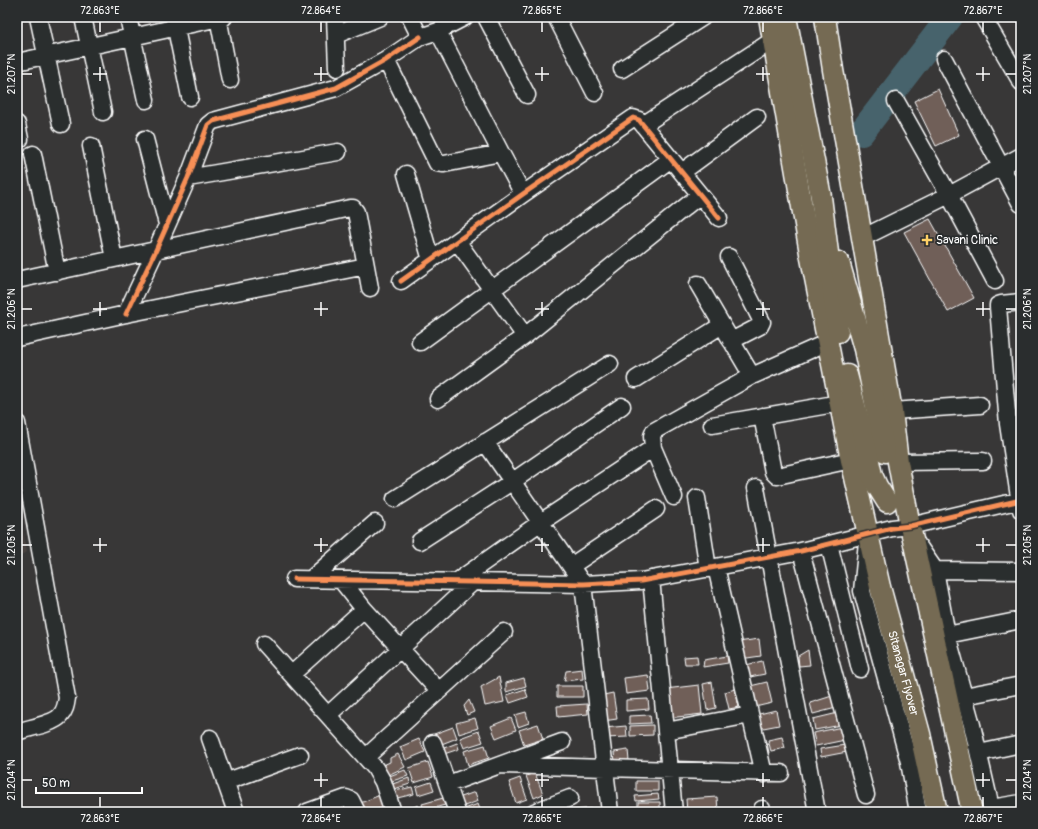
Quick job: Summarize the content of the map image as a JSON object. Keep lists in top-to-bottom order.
{
  "streets": {
    "main road": ["Sitanagar Flyover"]
  },
  "places": {
    "health": ["Savani Clinic"]
  },
  "scale_bar": "50 m",
  "coordinates": [
    "72.863°E",
    "72.864°E",
    "72.865°E",
    "72.866°E",
    "72.867°E",
    "21.207°N",
    "21.206°N",
    "21.205°N",
    "21.204°N"
  ]
}
